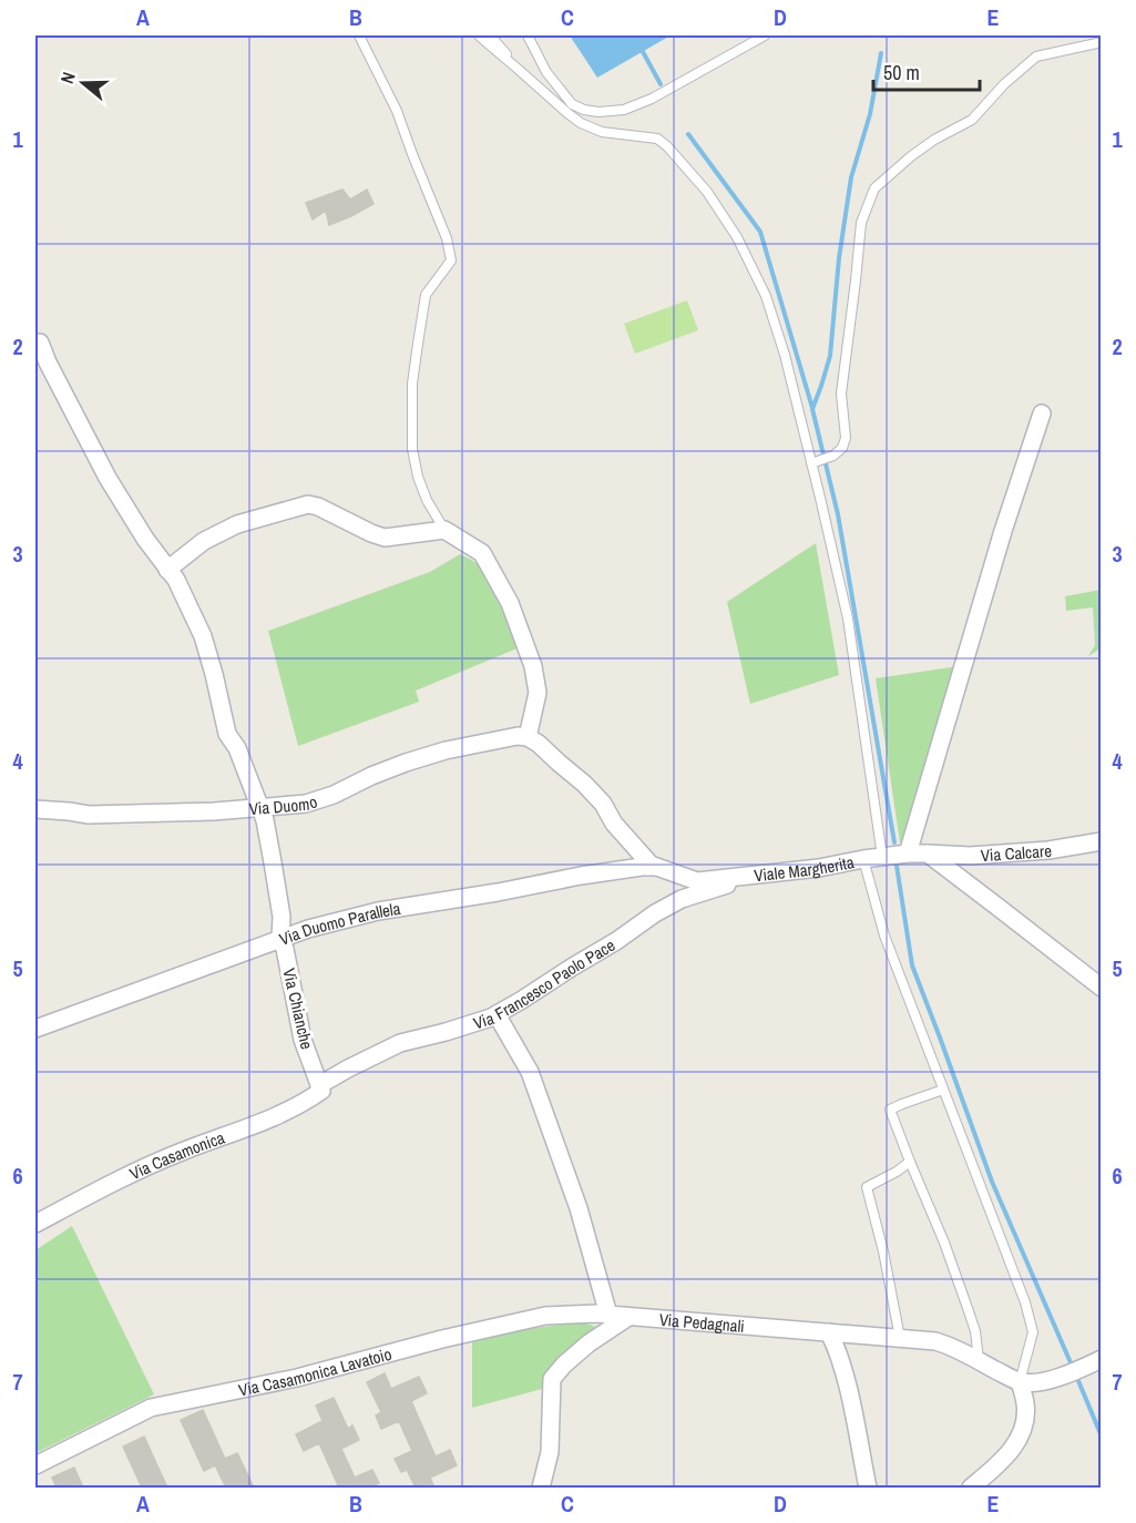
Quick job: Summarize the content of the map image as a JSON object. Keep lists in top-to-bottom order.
{
  "streets": {
    "street": [
      "Via Duomo",
      "Via Calcare",
      "Viale Margherita",
      "Via Duomo Parallela",
      "Via Francesco Paolo Pace",
      "Via Chianche",
      "Via Casamonica",
      "Via Pedagnali",
      "Via Casamonica Lavatoio"
    ]
  },
  "crossings": [
    ["Via Duomo", "Viale Margherita"],
    ["Via Duomo", "Via Chianche"],
    ["Via Calcare", "Viale Margherita"],
    ["Viale Margherita", "Via Duomo Parallela"],
    ["Viale Margherita", "Via Francesco Paolo Pace"],
    ["Via Duomo Parallela", "Via Chianche"],
    ["Via Francesco Paolo Pace", "Via Chianche"],
    ["Via Francesco Paolo Pace", "Via Casamonica"],
    ["Via Chianche", "Via Casamonica"],
    ["Via Pedagnali", "Via Casamonica Lavatoio"]
  ],
  "scale_bar": "50 m",
  "north": "left",
  "grid": {
    "columns": [
      "A",
      "B",
      "C",
      "D",
      "E"
    ],
    "rows": [
      "1",
      "2",
      "3",
      "4",
      "5",
      "6",
      "7"
    ]
  }
}
